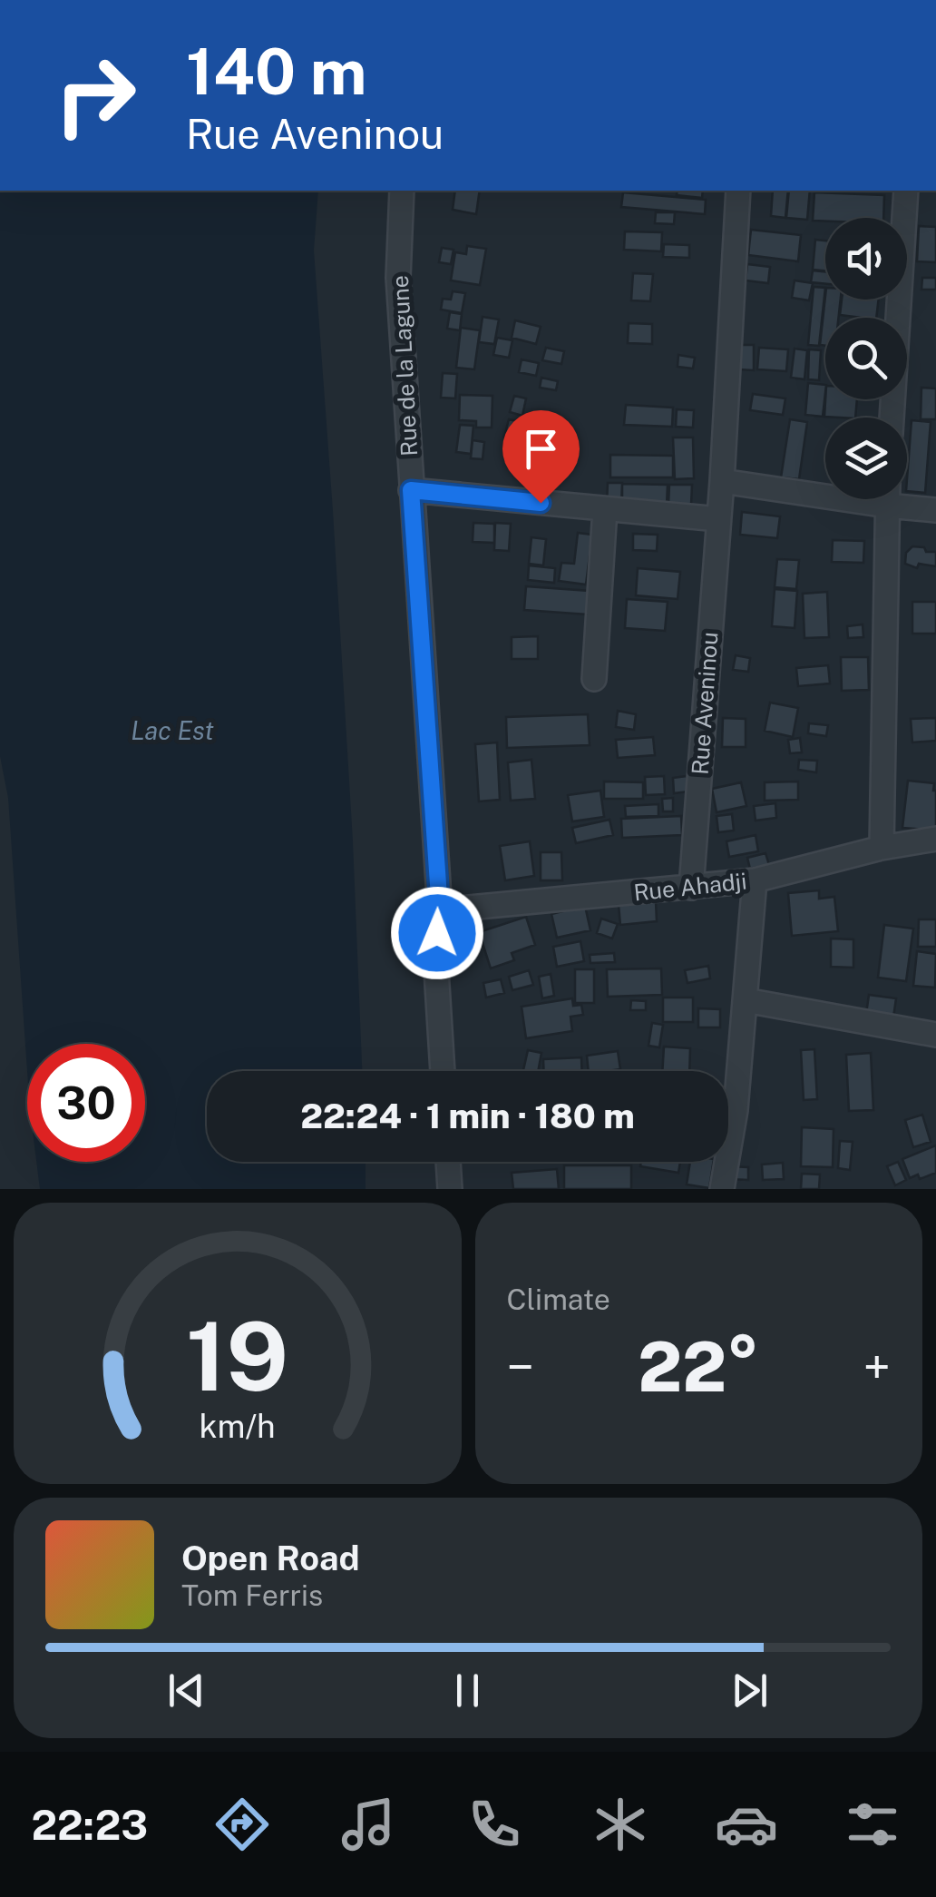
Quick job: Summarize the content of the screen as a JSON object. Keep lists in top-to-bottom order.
{
  "streets": {
    "street": ["Rue de la Lagune", "Rue Aveninou", "Rue Ahadji"]
  },
  "crossings": [
    ["Rue de la Lagune", "Rue Ahadji"],
    ["Rue Aveninou", "Rue Ahadji"]
  ],
  "water": ["Lac Est"],
  "page": {
    "turn": ["140 m", "Rue Aveninou"],
    "limit": "30",
    "trip": "22:24 · 1 min · 180 m",
    "tile": "Climate",
    "heat": ["−", "22°", "+"],
    "song": ["Open Road", "Tom Ferris"],
    "tabs": "22:23",
    "gauge": ["19", "km/h"]
  }
}
